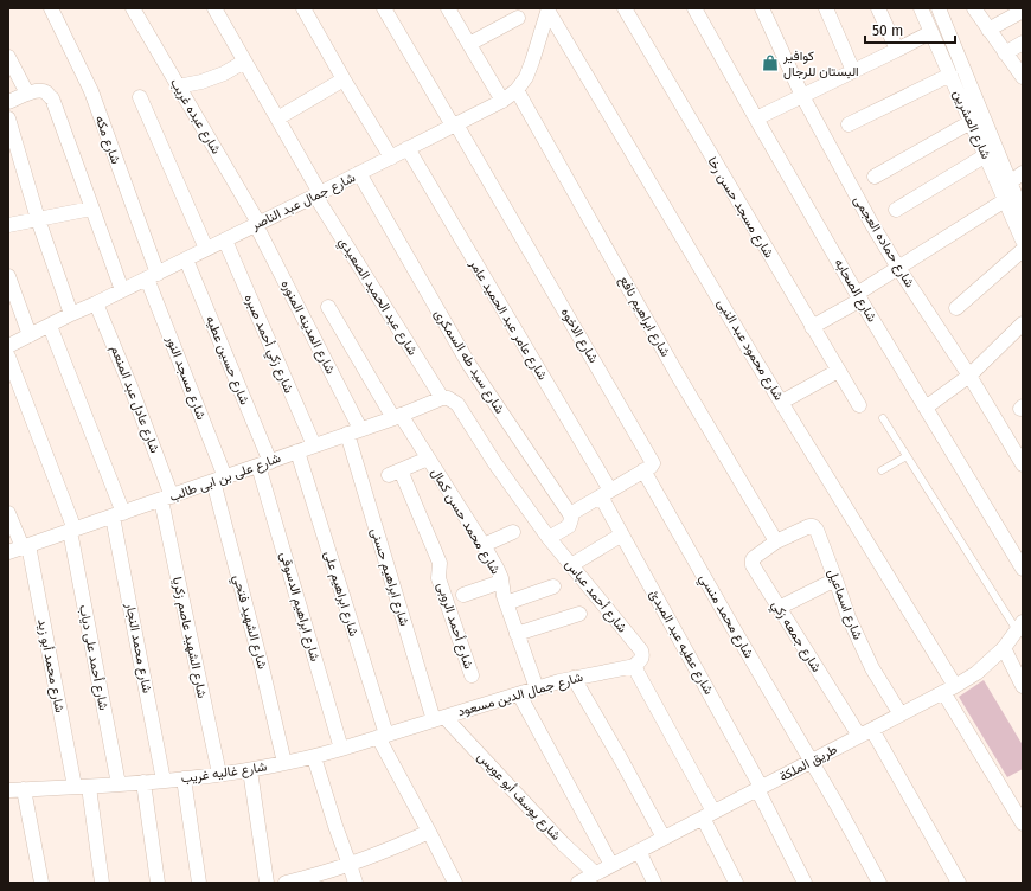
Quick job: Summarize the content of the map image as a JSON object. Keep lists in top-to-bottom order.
{
  "streets": {
    "street": [
      "شارع عبده غريب",
      "شارع العشرين",
      "شارع مكه",
      "شارع جمال عبد الناصر",
      "شارع مسجد حسن رخا",
      "شارع حماده العجمى",
      "شارع الصحابه",
      "شارع عبد الحميد الصعيدي",
      "شارع ابراهيم نافع",
      "شارع عامر عبد الحميد عامر",
      "شارع المدينه المنوره",
      "شارع الاخوه",
      "شارع زكي أحمد صبره",
      "شارع محمود عبد النبى",
      "شارع حسين عطيه",
      "شارع سيد طه السمكرى",
      "شارع مسجد النور",
      "شارع عادل عبد المنعم",
      "شارع على بن ابى طالب",
      "شارع محمد حسن كمال",
      "شارع ابراهيم حسنى",
      "شارع ابراهيم على",
      "شارع أحمد عباس",
      "شارع اسماعيل",
      "شارع ابراهيم الدسوقى",
      "شارع محمد منسي",
      "شارع الشهيد فتحي",
      "شارع أحمد الروبى",
      "شارع جمعه زكي",
      "شارع الشهيد عاصم زكريا",
      "شارع عطيه عبد المبدئ",
      "شارع محمد النجار",
      "شارع أحمد على دياب",
      "شارع محمد أبو زيد",
      "شارع جمال الدين مسعود",
      "طريق الملكة",
      "شارع غاليه غريب",
      "شارع يوسف أبو عويس"
    ]
  },
  "crossings": [
    ["شارع عبده غريب", "شارع جمال عبد الناصر"],
    ["شارع عبده غريب", "شارع المدينه المنوره"],
    ["شارع مكه", "شارع جمال عبد الناصر"],
    ["شارع مكه", "شارع مسجد النور"],
    ["شارع جمال عبد الناصر", "شارع عبد الحميد الصعيدي"],
    ["شارع جمال عبد الناصر", "شارع ابراهيم نافع"],
    ["شارع جمال عبد الناصر", "شارع عامر عبد الحميد عامر"],
    ["شارع جمال عبد الناصر", "شارع المدينه المنوره"],
    ["شارع جمال عبد الناصر", "شارع الاخوه"],
    ["شارع جمال عبد الناصر", "شارع زكي أحمد صبره"],
    ["شارع جمال عبد الناصر", "شارع محمود عبد النبى"],
    ["شارع جمال عبد الناصر", "شارع حسين عطيه"],
    ["شارع جمال عبد الناصر", "شارع سيد طه السمكرى"],
    ["شارع جمال عبد الناصر", "شارع مسجد النور"],
    ["شارع جمال عبد الناصر", "شارع عادل عبد المنعم"],
    ["شارع جمال عبد الناصر", "شارع محمد النجار"],
    ["شارع عبد الحميد الصعيدي", "شارع على بن ابى طالب"],
    ["شارع عبد الحميد الصعيدي", "شارع أحمد عباس"],
    ["شارع ابراهيم نافع", "شارع اسماعيل"],
    ["شارع ابراهيم نافع", "شارع جمعه زكي"],
    ["شارع عامر عبد الحميد عامر", "شارع عطيه عبد المبدئ"],
    ["شارع المدينه المنوره", "شارع على بن ابى طالب"],
    ["شارع المدينه المنوره", "شارع ابراهيم حسنى"],
    ["شارع الاخوه", "شارع محمد منسي"],
    ["شارع زكي أحمد صبره", "شارع على بن ابى طالب"],
    ["شارع محمود عبد النبى", "طريق الملكة"],
    ["شارع حسين عطيه", "شارع على بن ابى طالب"],
    ["شارع حسين عطيه", "شارع ابراهيم الدسوقى"],
    ["شارع مسجد النور", "شارع على بن ابى طالب"],
    ["شارع مسجد النور", "شارع الشهيد فتحي"],
    ["شارع عادل عبد المنعم", "شارع على بن ابى طالب"],
    ["شارع عادل عبد المنعم", "شارع الشهيد عاصم زكريا"],
    ["شارع على بن ابى طالب", "شارع محمد حسن كمال"],
    ["شارع على بن ابى طالب", "شارع ابراهيم حسنى"],
    ["شارع على بن ابى طالب", "شارع ابراهيم على"],
    ["شارع على بن ابى طالب", "شارع أحمد عباس"],
    ["شارع على بن ابى طالب", "شارع ابراهيم الدسوقى"],
    ["شارع على بن ابى طالب", "شارع الشهيد فتحي"],
    ["شارع على بن ابى طالب", "شارع الشهيد عاصم زكريا"],
    ["شارع على بن ابى طالب", "شارع محمد النجار"],
    ["شارع على بن ابى طالب", "شارع أحمد على دياب"],
    ["شارع على بن ابى طالب", "شارع محمد أبو زيد"],
    ["شارع محمد حسن كمال", "شارع أحمد الروبى"],
    ["شارع محمد حسن كمال", "شارع جمال الدين مسعود"],
    ["شارع ابراهيم حسنى", "شارع جمال الدين مسعود"],
    ["شارع ابراهيم حسنى", "شارع غاليه غريب"],
    ["شارع ابراهيم حسنى", "شارع يوسف أبو عويس"],
    ["شارع ابراهيم على", "شارع غاليه غريب"],
    ["شارع أحمد عباس", "شارع جمال الدين مسعود"],
    ["شارع اسماعيل", "شارع جمعه زكي"],
    ["شارع اسماعيل", "طريق الملكة"],
    ["شارع ابراهيم الدسوقى", "شارع غاليه غريب"],
    ["شارع محمد منسي", "طريق الملكة"],
    ["شارع الشهيد فتحي", "شارع غاليه غريب"],
    ["شارع جمعه زكي", "طريق الملكة"],
    ["شارع الشهيد عاصم زكريا", "شارع غاليه غريب"],
    ["شارع عطيه عبد المبدئ", "طريق الملكة"],
    ["شارع محمد النجار", "شارع غاليه غريب"],
    ["شارع أحمد على دياب", "شارع غاليه غريب"],
    ["شارع محمد أبو زيد", "شارع غاليه غريب"],
    ["شارع جمال الدين مسعود", "شارع غاليه غريب"],
    ["شارع جمال الدين مسعود", "شارع يوسف أبو عويس"],
    ["طريق الملكة", "شارع يوسف أبو عويس"],
    ["شارع غاليه غريب", "شارع يوسف أبو عويس"]
  ],
  "places": {
    "shop": ["كوافير البستان للرجال"]
  },
  "scale_bar": "50 m"
}
